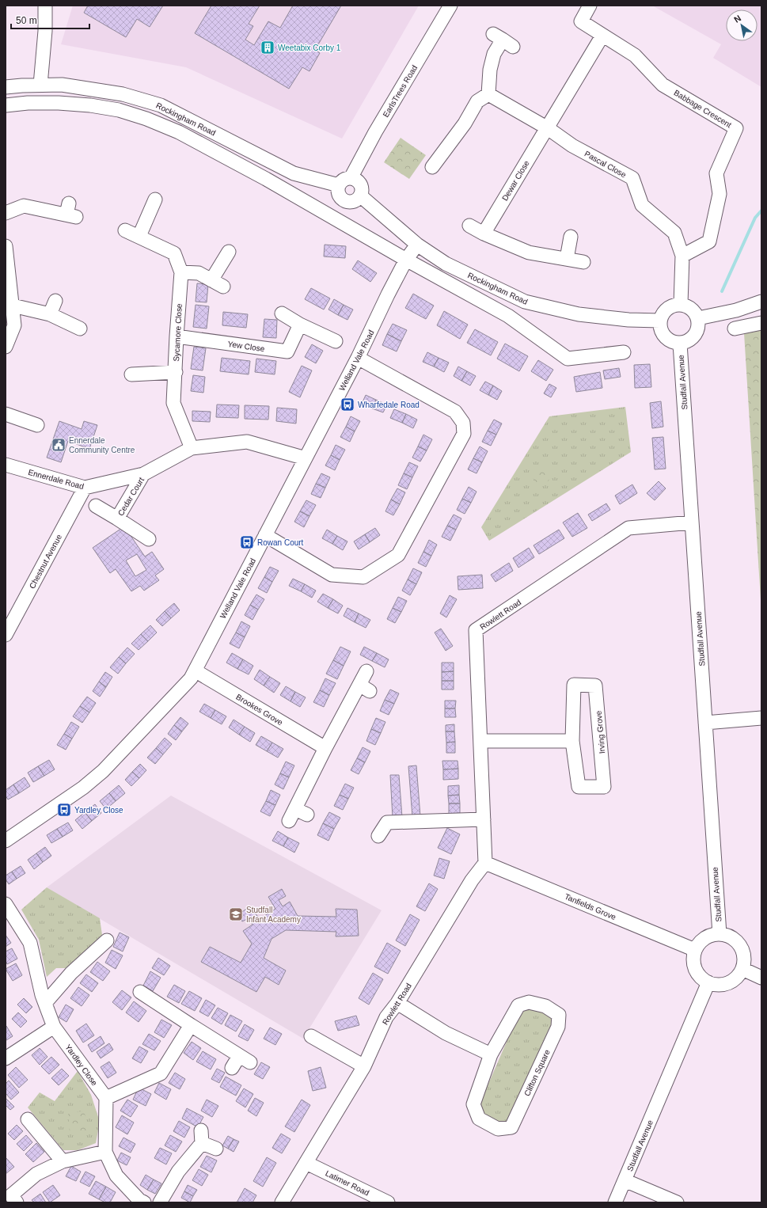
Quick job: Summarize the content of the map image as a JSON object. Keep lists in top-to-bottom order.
{
  "streets": {
    "street": [
      "EarlsTrees Road",
      "Babbage Crescent",
      "Rockingham Road",
      "Pascal Close",
      "Dewar Close",
      "Sycamore Close",
      "Yew Close",
      "Welland Vale Road",
      "Studfall Avenue",
      "Ennerdale Road",
      "Cedar Court",
      "Chestnut Avenue",
      "Rowlett Road",
      "Brookes Grove",
      "Irving Grove",
      "Tanfields Grove",
      "Yardley Close",
      "Clifton Square",
      "Latimer Road"
    ]
  },
  "crossings": [
    ["EarlsTrees Road", "Rockingham Road"],
    ["Babbage Crescent", "Pascal Close"],
    ["Babbage Crescent", "Dewar Close"],
    ["Rockingham Road", "Pascal Close"],
    ["Rockingham Road", "Welland Vale Road"],
    ["Rockingham Road", "Studfall Avenue"],
    ["Pascal Close", "Dewar Close"],
    ["Pascal Close", "Studfall Avenue"],
    ["Sycamore Close", "Yew Close"],
    ["Sycamore Close", "Ennerdale Road"],
    ["Welland Vale Road", "Ennerdale Road"],
    ["Welland Vale Road", "Brookes Grove"],
    ["Studfall Avenue", "Rowlett Road"],
    ["Studfall Avenue", "Tanfields Grove"],
    ["Ennerdale Road", "Cedar Court"],
    ["Ennerdale Road", "Chestnut Avenue"],
    ["Rowlett Road", "Tanfields Grove"],
    ["Rowlett Road", "Latimer Road"]
  ],
  "places": {
    "building": ["Weetabix Corby 1"],
    "bus stop": ["Wharfedale Road", "Rowan Court", "Yardley Close"],
    "public building": ["Ennerdale Community Centre"],
    "school or university": ["Studfall Infant Academy"]
  },
  "scale_bar": "50 m",
  "north": "top left"
}
